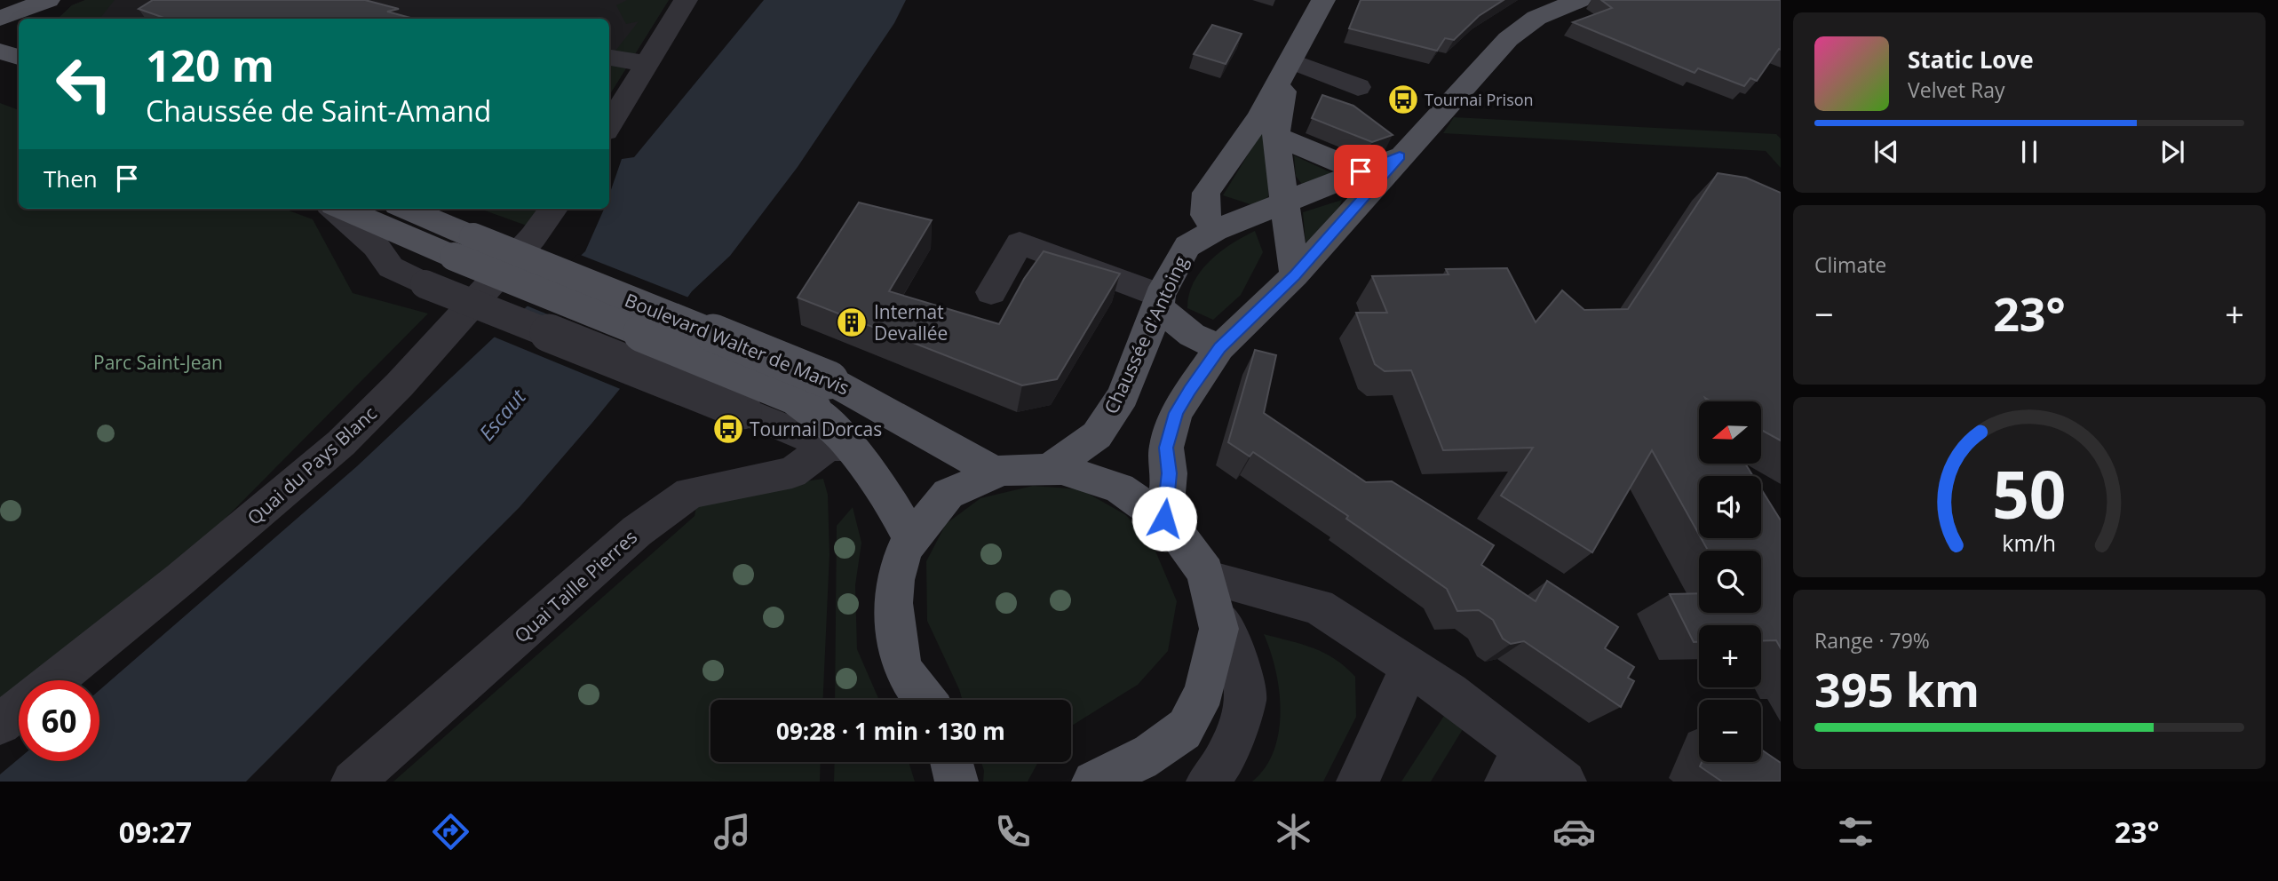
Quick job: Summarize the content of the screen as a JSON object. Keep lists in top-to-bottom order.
{
  "streets": {
    "main road": ["Chaussée d'Antoing", "Boulevard Walter de Marvis"],
    "street": ["Quai du Pays Blanc", "Quai Taille Pierres"]
  },
  "crossings": [
    ["Boulevard Walter de Marvis", "Quai Taille Pierres"]
  ],
  "water": ["Escaut"],
  "parks": ["Parc Saint-Jean"],
  "places": {
    "bus stop": ["Tournai Prison", "Tournai Dorcas"],
    "building": ["Internat Devallée"]
  },
  "north": "left",
  "page": {
    "turn": ["120 m", "Chaussée de Saint-Amand"],
    "song": ["Static Love", "Velvet Ray"],
    "then": "Then",
    "tile": [
      "Climate",
      ["Range · 79%", "395 km"]
    ],
    "heat": ["−", "23°", "+"],
    "map_buttons": ["+", "−"],
    "limit": "60",
    "trip": "09:28 · 1 min · 130 m",
    "tabs": ["09:27", "23°"],
    "gauge": ["50", "km/h"]
  }
}
